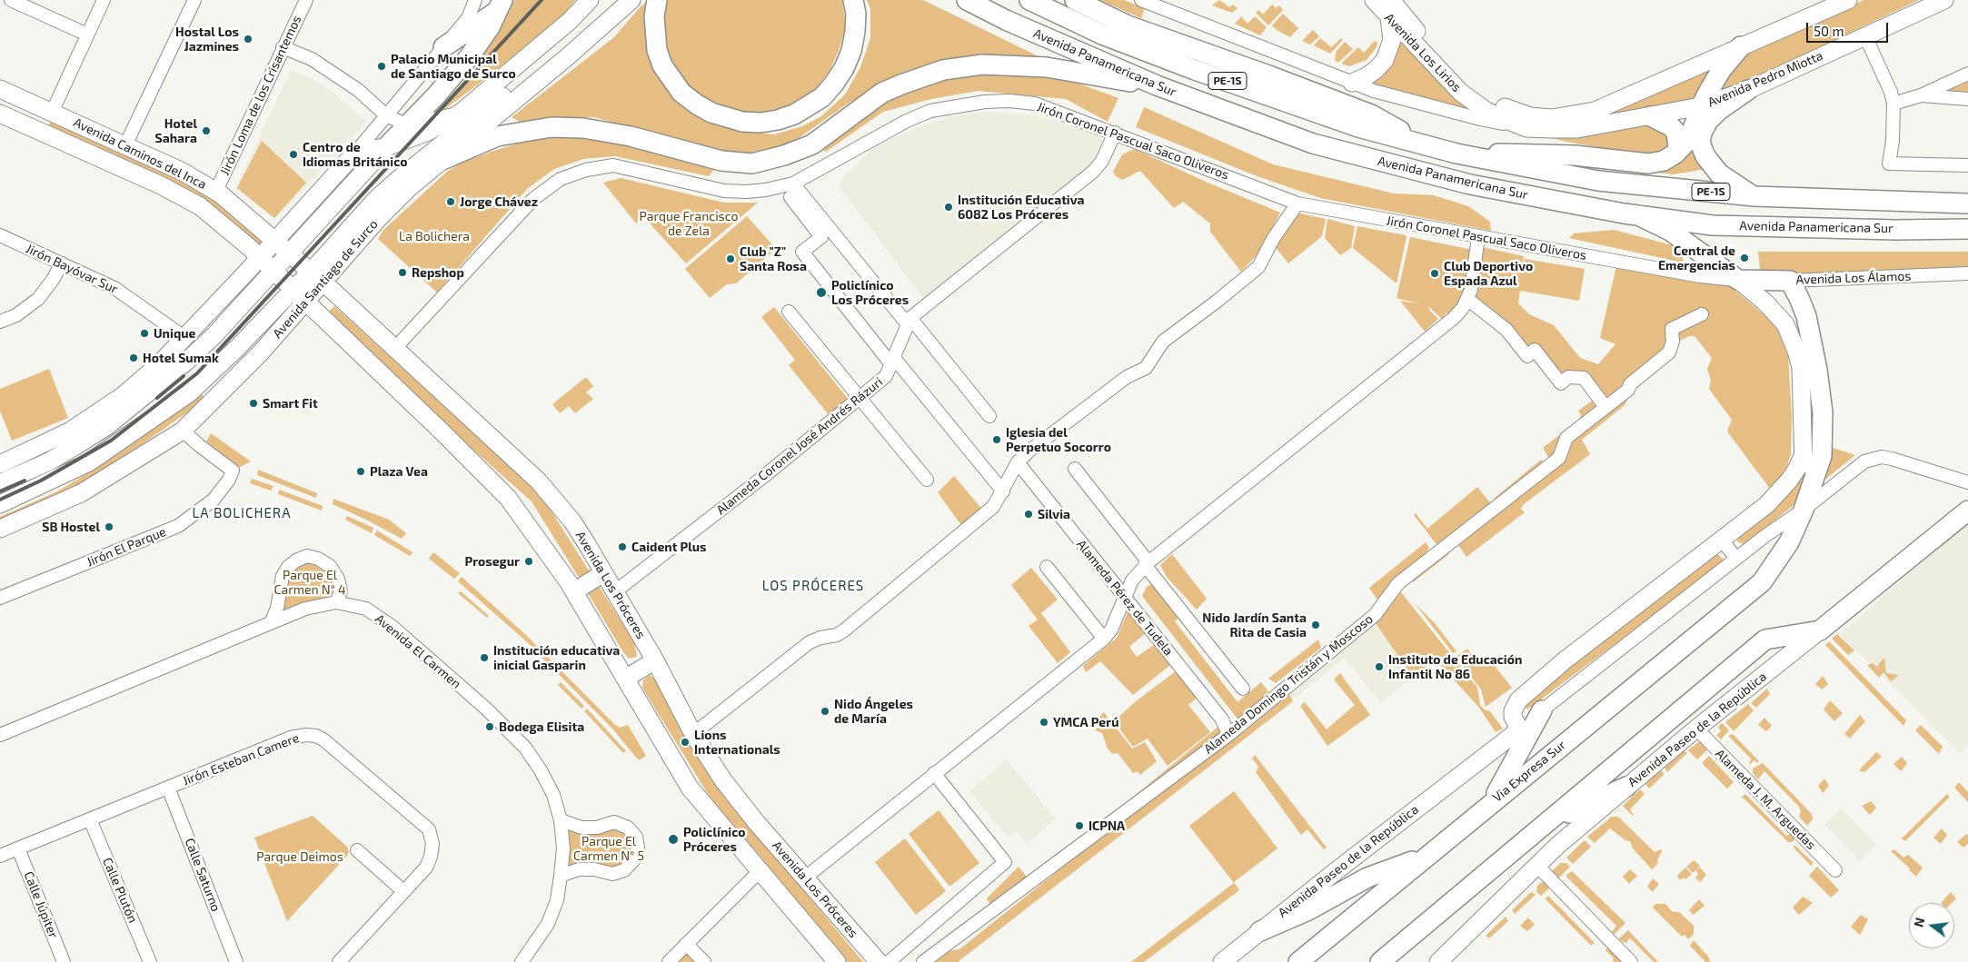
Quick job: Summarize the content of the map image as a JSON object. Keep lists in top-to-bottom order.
{
  "streets": {
    "highway": [
      "Avenida Panamericana Sur",
      "PE-1S",
      "Avenida Los Álamos",
      "Avenida Paseo de la República",
      "Via Expresa Sur"
    ],
    "main road": [
      "Avenida Los Lirios",
      "Avenida Pedro Miotta",
      "Avenida Caminos del Inca",
      "Avenida Santiago de Surco",
      "Avenida Los Próceres"
    ],
    "street": [
      "Jirón Loma de los Crisantemos",
      "Jirón Coronel Pascual Saco Oliveros",
      "Jirón Bayóvar Sur",
      "Alameda Coronel José Andrés Rázuri",
      "Jirón El Parque",
      "Alameda Pérez de Tudela",
      "Avenida El Carmen",
      "Alameda Domingo Tristán y Moscoso",
      "Jirón Esteban Camere",
      "Alameda J. M. Arguedas",
      "Calle Saturno",
      "Calle Plutón",
      "Calle Júpiter"
    ]
  },
  "crossings": [
    ["Avenida Los Lirios", "Avenida Pedro Miotta"],
    ["Jirón Loma de los Crisantemos", "Avenida Caminos del Inca"],
    ["Jirón Coronel Pascual Saco Oliveros", "Avenida Los Álamos"],
    ["Jirón Coronel Pascual Saco Oliveros", "Avenida Los Próceres"],
    ["Avenida Caminos del Inca", "Avenida Los Próceres"],
    ["Avenida Los Álamos", "Avenida Paseo de la República"],
    ["Avenida Santiago de Surco", "Jirón El Parque"],
    ["Avenida Santiago de Surco", "Avenida Los Próceres"],
    ["Alameda Coronel José Andrés Rázuri", "Avenida Los Próceres"],
    ["Alameda Pérez de Tudela", "Alameda Domingo Tristán y Moscoso"],
    ["Avenida Paseo de la República", "Via Expresa Sur"],
    ["Avenida Paseo de la República", "Alameda J. M. Arguedas"],
    ["Jirón Esteban Camere", "Calle Saturno"],
    ["Jirón Esteban Camere", "Calle Plutón"],
    ["Jirón Esteban Camere", "Calle Júpiter"]
  ],
  "districts": ["LA BOLICHERA", "LOS PRÓCERES"],
  "parks": [
    "Parque Francisco de Zela",
    "La Bolichera",
    "Parque El Carmen N° 4",
    "Parque El Carmen N° 5",
    "Parque Deimos"
  ],
  "places": [
    "Hostal Los Jazmines",
    "Palacio Municipal de Santiago de Surco",
    "Hotel Sahara",
    "Centro de Idiomas Británico",
    "Jorge Chávez",
    "Institución Educativa 6082 Los Próceres",
    "Central de Emergencias",
    "Club \"Z\" Santa Rosa",
    "Repshop",
    "Club Deportivo Espada Azul",
    "Policlínico Los Próceres",
    "Unique",
    "Hotel Sumak",
    "Smart Fit",
    "Iglesia del Perpetuo Socorro",
    "Plaza Vea",
    "Silvia",
    "SB Hostel",
    "Caident Plus",
    "Prosegur",
    "Nido Jardín Santa Rita de Casia",
    "Institución educativa inicial Gasparin",
    "Instituto de Educación Infantil No 86",
    "Nido Ángeles de María",
    "YMCA Perú",
    "Bodega Elisita",
    "Lions Internationals",
    "ICPNA",
    "Policlínico Próceres"
  ],
  "scale_bar": "50 m",
  "north": "left"
}
